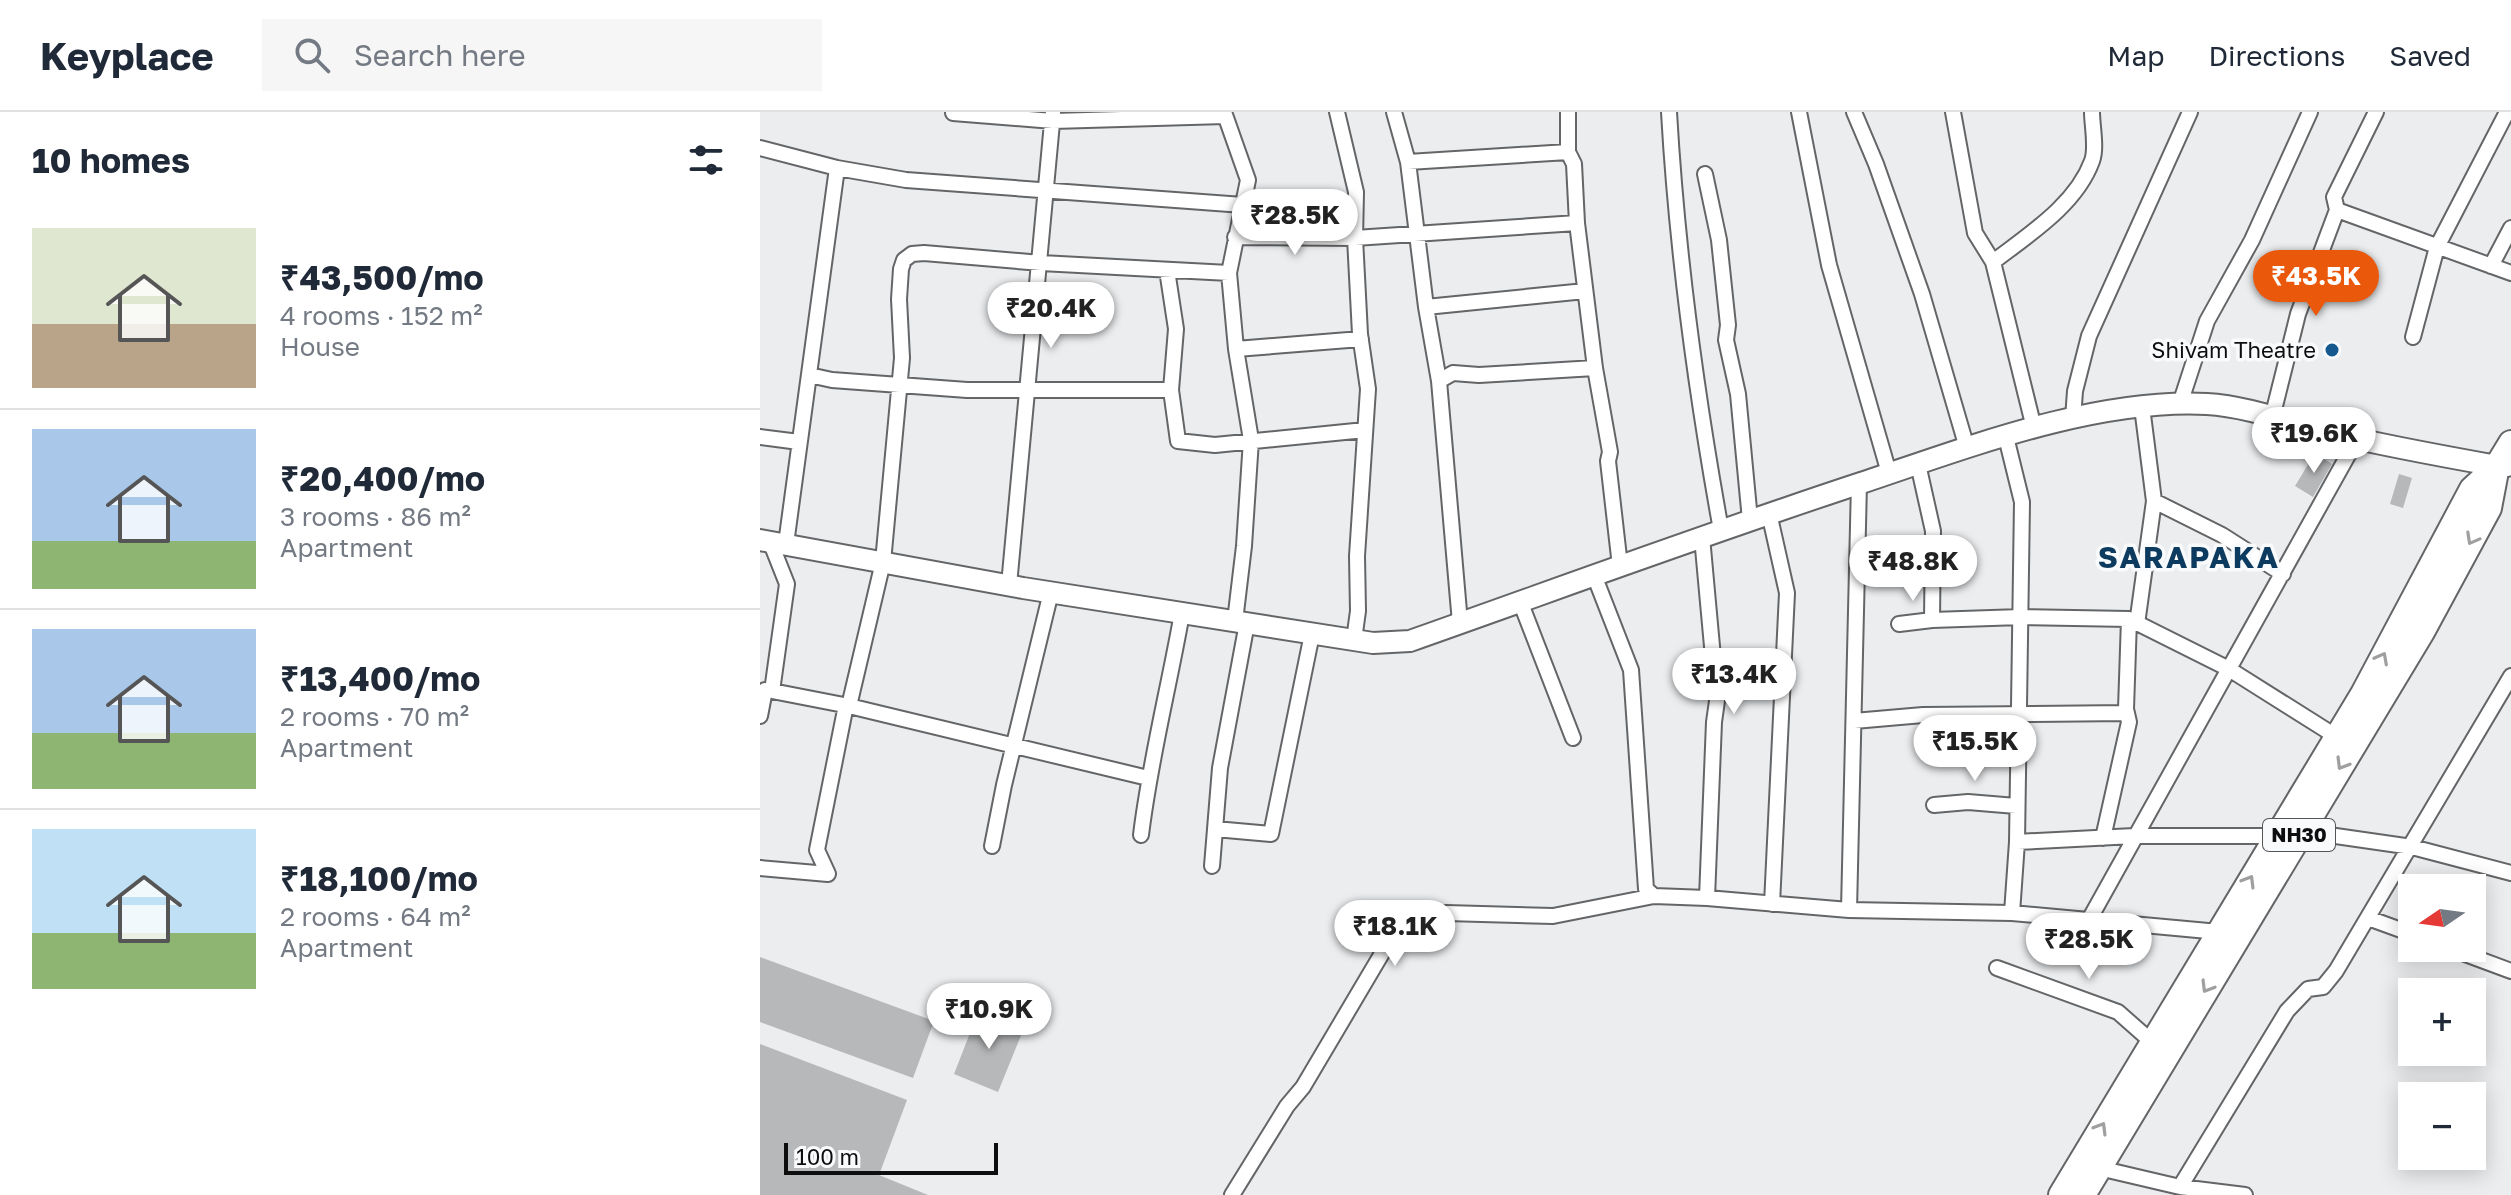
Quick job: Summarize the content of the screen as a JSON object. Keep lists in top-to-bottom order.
{
  "streets": {
    "highway": ["NH30"]
  },
  "districts": ["SARAPAKA"],
  "places": ["Shivam Theatre"],
  "scale_bar": "100 m",
  "north": "left",
  "page": {
    "header": "Keyplace",
    "search": "Search here",
    "nav": ["Map", "Directions", "Saved"],
    "heading": "10 homes",
    "price": [
      "₹28.5K",
      "₹43.5K",
      "₹20.4K",
      "₹19.6K",
      "₹48.8K",
      "₹13.4K",
      "₹15.5K",
      "₹18.1K",
      "₹28.5K",
      "₹10.9K"
    ],
    "list": [
      {
        "name": "₹43,500/mo",
        "note": "4 rooms · 152 m² · House"
      },
      {
        "name": "₹20,400/mo",
        "note": "3 rooms · 86 m² · Apartment"
      },
      {
        "name": "₹13,400/mo",
        "note": "2 rooms · 70 m² · Apartment"
      },
      {
        "name": "₹18,100/mo",
        "note": "2 rooms · 64 m² · Apartment"
      }
    ],
    "map_buttons": ["+", "−"],
    "scale": "100 m"
  }
}
